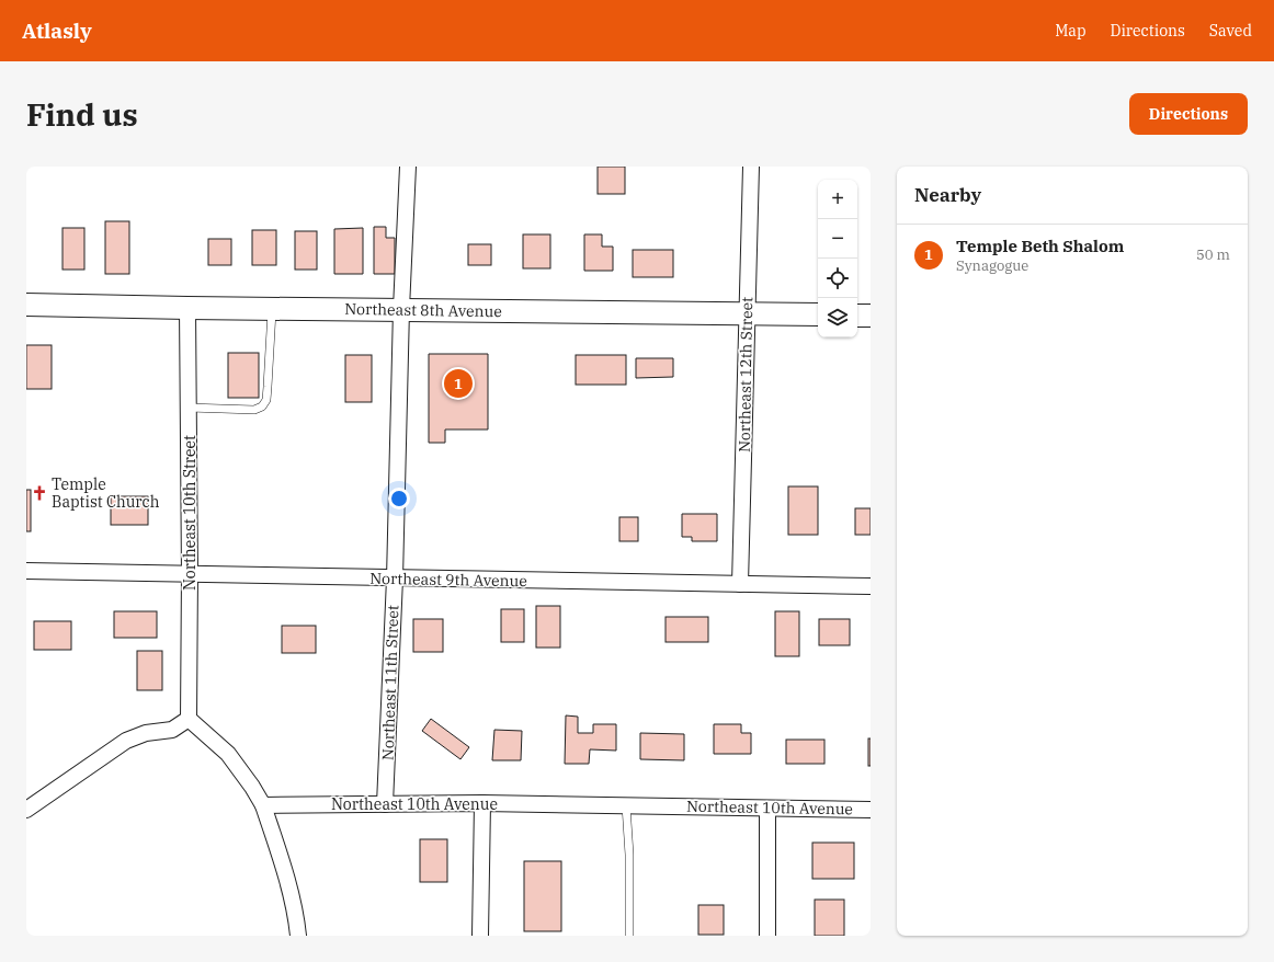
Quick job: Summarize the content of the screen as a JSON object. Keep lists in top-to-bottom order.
{
  "streets": {
    "main road": ["Northeast 8th Avenue"],
    "street": [
      "Northeast 12th Street",
      "Northeast 10th Street",
      "Northeast 9th Avenue",
      "Northeast 11th Street",
      "Northeast 10th Avenue"
    ]
  },
  "crossings": [
    ["Northeast 8th Avenue", "Northeast 12th Street"],
    ["Northeast 8th Avenue", "Northeast 10th Street"],
    ["Northeast 8th Avenue", "Northeast 11th Street"],
    ["Northeast 12th Street", "Northeast 9th Avenue"],
    ["Northeast 10th Street", "Northeast 9th Avenue"],
    ["Northeast 9th Avenue", "Northeast 11th Street"],
    ["Northeast 11th Street", "Northeast 10th Avenue"]
  ],
  "places": {
    "church": ["Temple Baptist Church"]
  },
  "page": {
    "header": "Atlasly",
    "nav": ["Map", "Directions", "Saved"],
    "buttons": "Directions",
    "title": "Find us",
    "heading": "Nearby",
    "map_buttons": ["+", "−"],
    "list": [
      {
        "mark": "1",
        "name": "Temple Beth Shalom",
        "note": "Synagogue",
        "value": "50 m"
      }
    ],
    "pins": "1"
  }
}
